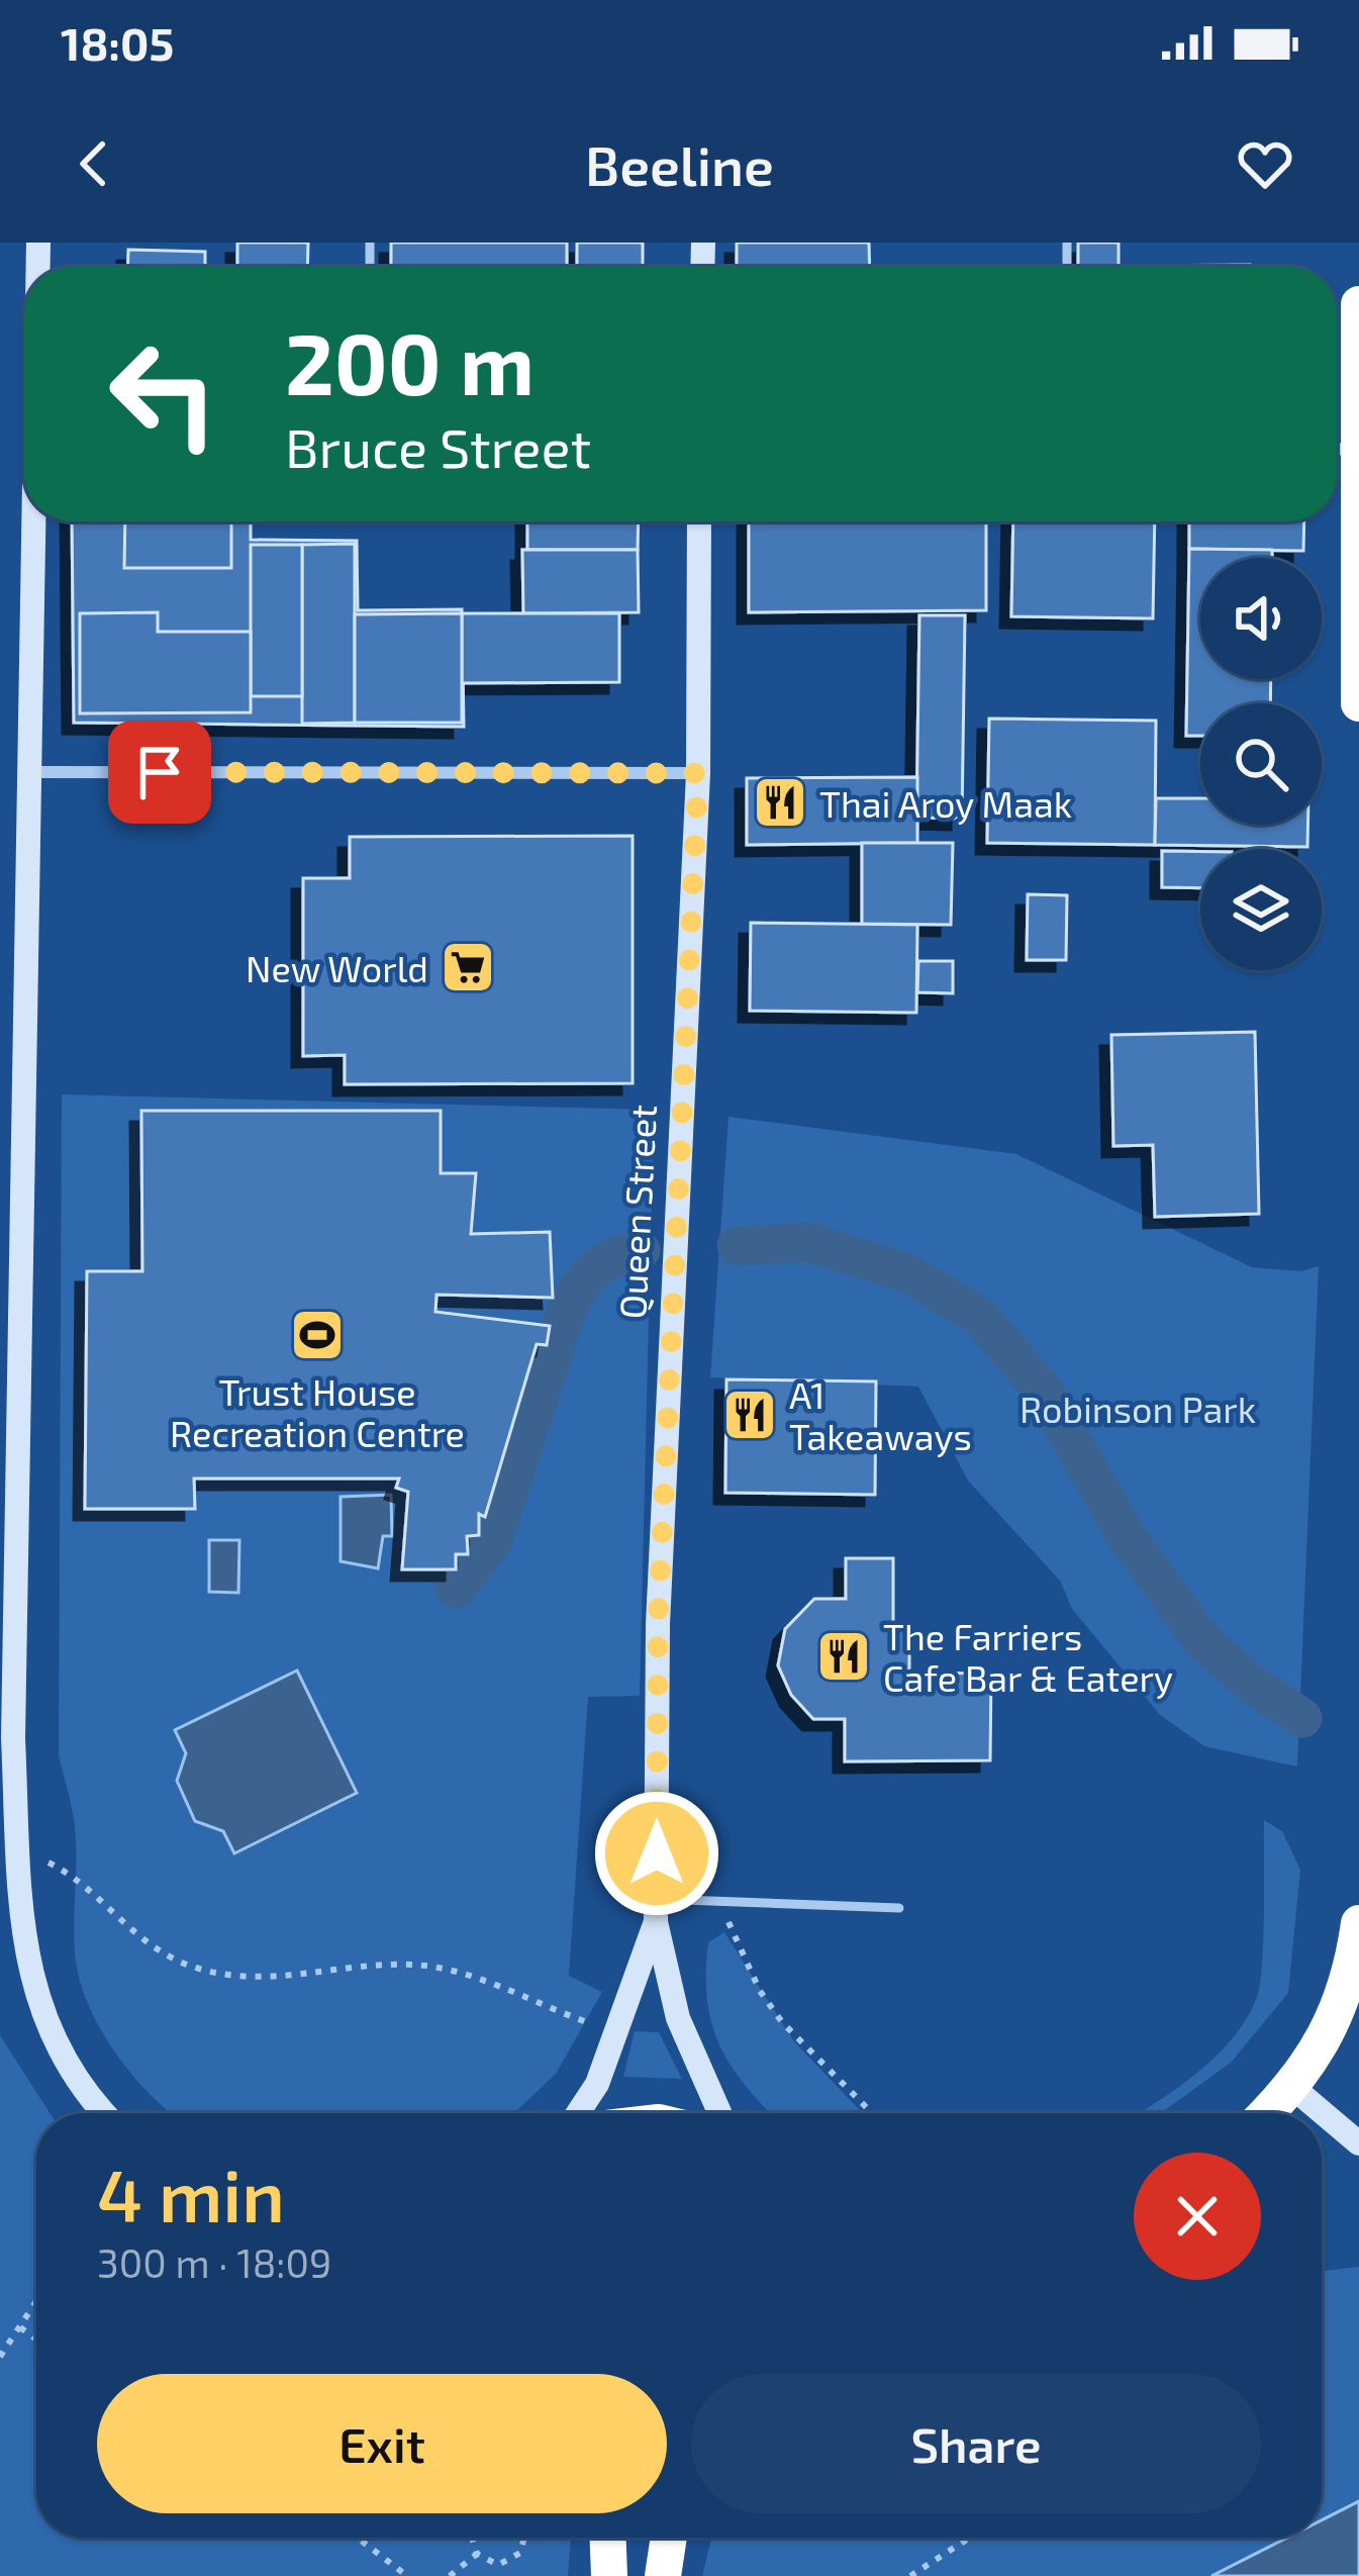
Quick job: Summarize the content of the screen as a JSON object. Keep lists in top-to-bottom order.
{
  "streets": {
    "street": ["Queen Street"]
  },
  "parks": ["Robinson Park"],
  "places": {
    "restaurant": ["Thai Aroy Maak", "A1 Takeaways", "The Farriers Cafe Bar & Eatery"],
    "supermarket": ["New World"],
    "sports": ["Trust House Recreation Centre"]
  },
  "page": {
    "status": "18:05",
    "header": "Beeline",
    "turn": ["200 m", "Bruce Street"],
    "heading": ["4 min", "300 m · 18:09"],
    "buttons": ["Exit", "Share"]
  }
}
